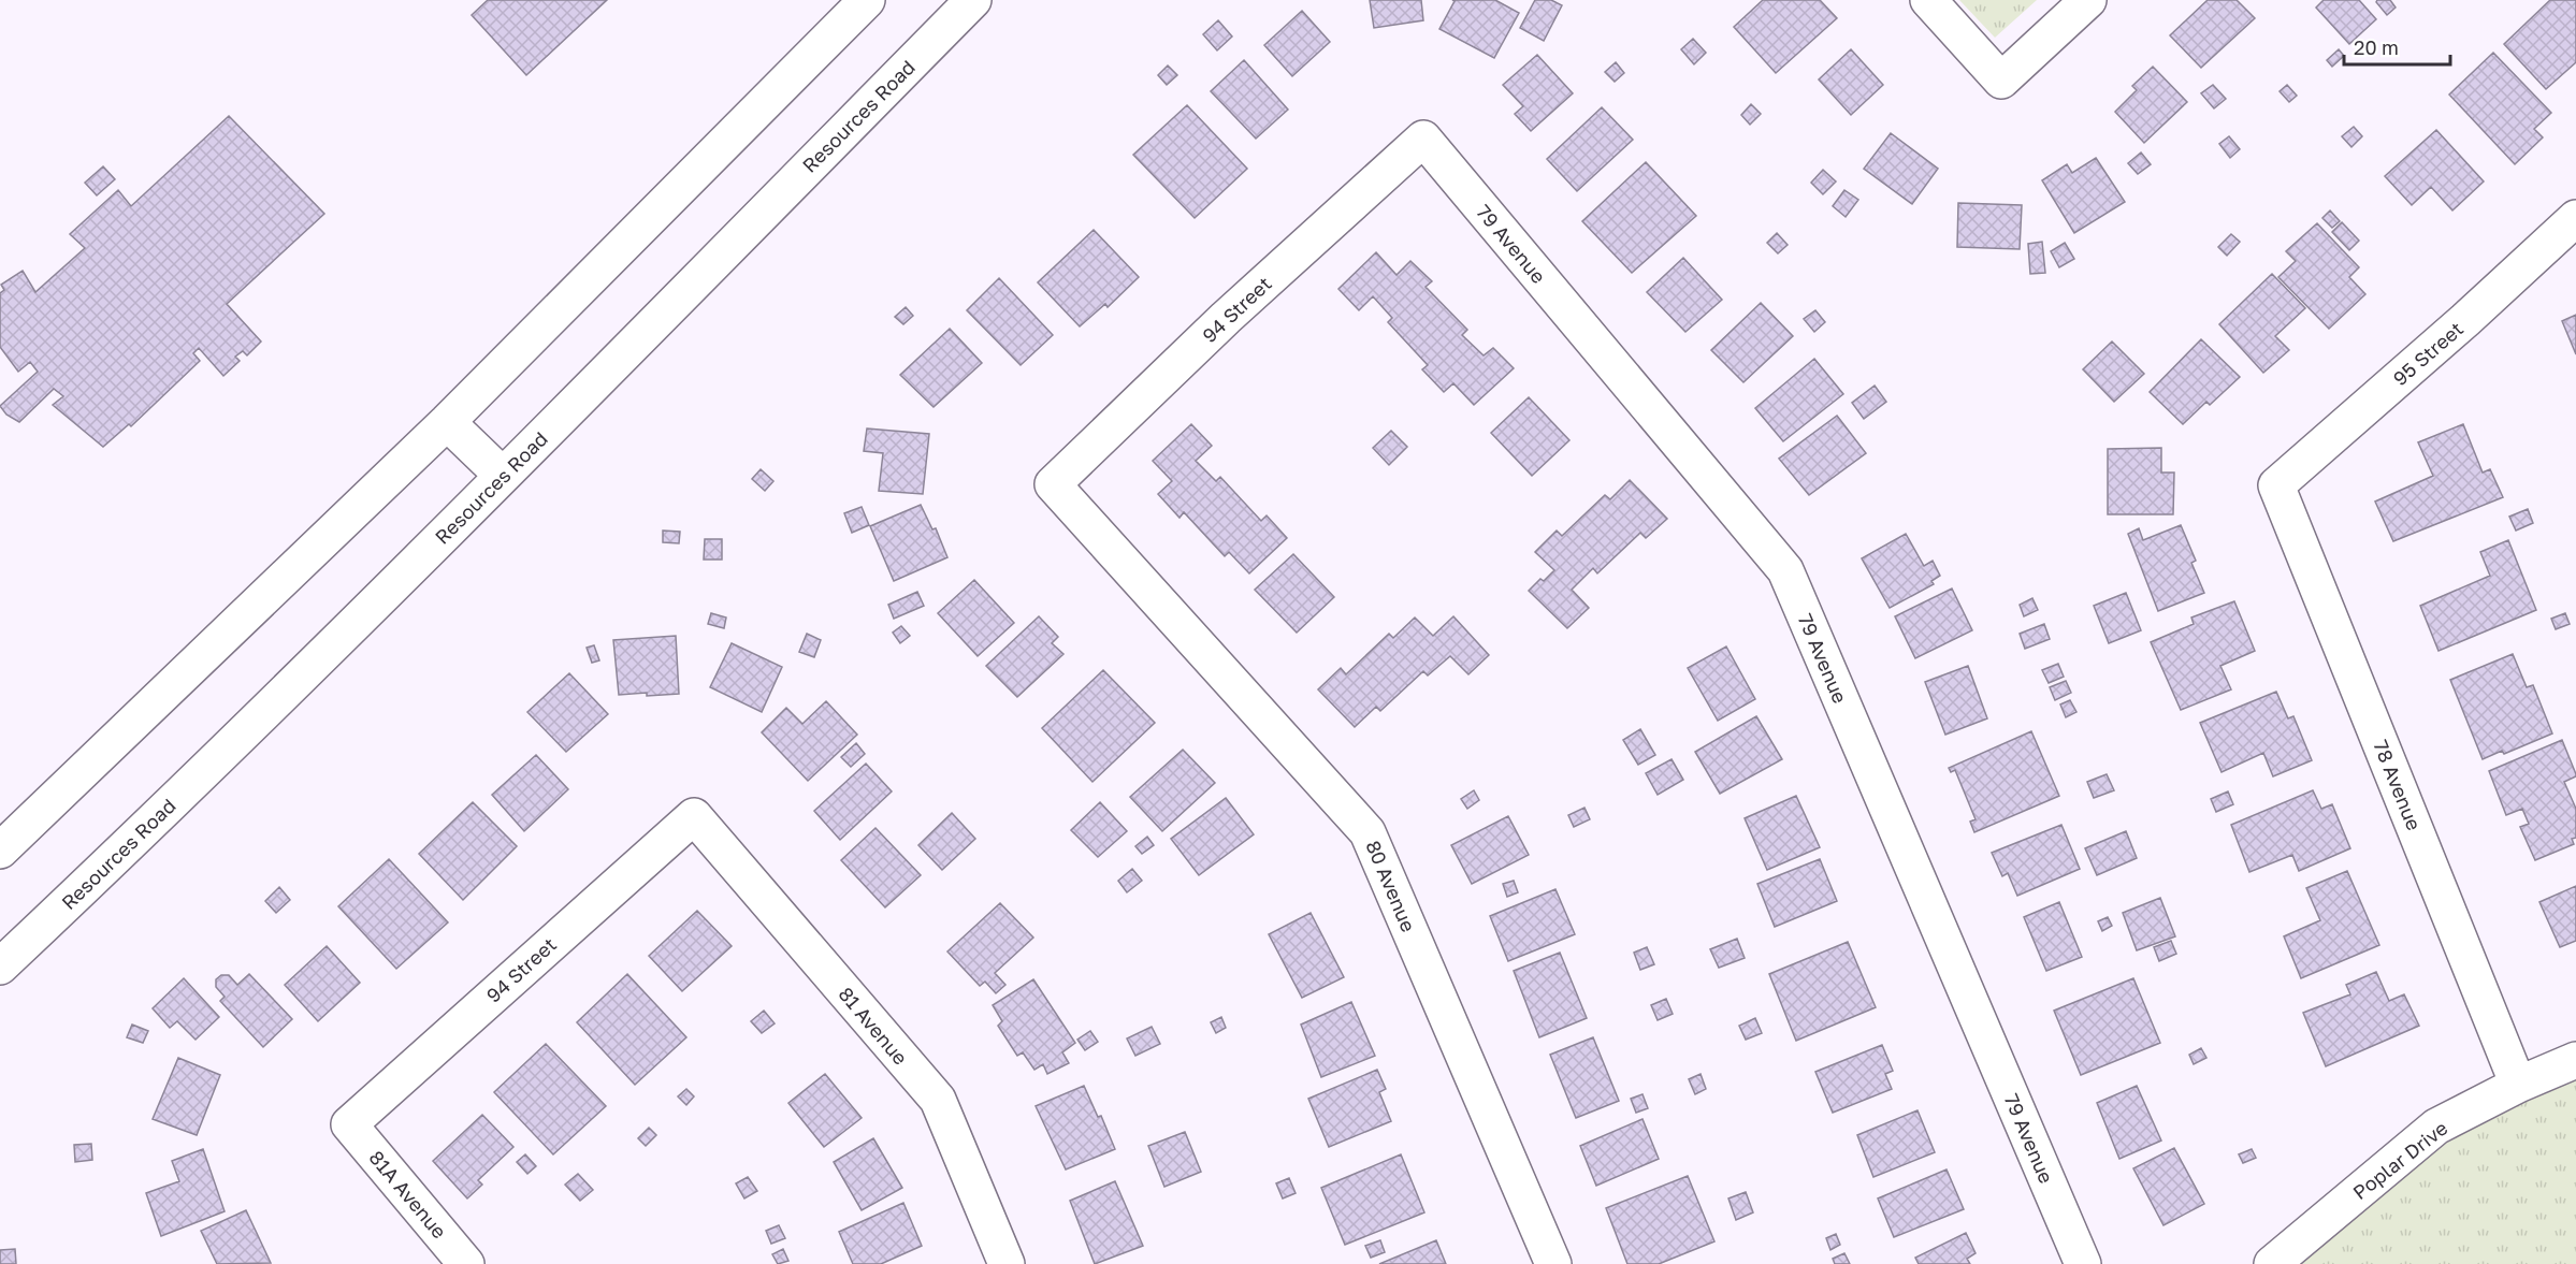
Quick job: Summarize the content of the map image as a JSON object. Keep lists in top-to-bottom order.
{
  "streets": {
    "street": [
      "Resources Road",
      "79 Avenue",
      "94 Street",
      "95 Street",
      "78 Avenue",
      "80 Avenue",
      "81 Avenue",
      "Poplar Drive",
      "81A Avenue"
    ]
  },
  "crossings": [
    ["79 Avenue", "94 Street"],
    ["94 Street", "80 Avenue"],
    ["94 Street", "81 Avenue"],
    ["94 Street", "81A Avenue"],
    ["95 Street", "78 Avenue"],
    ["78 Avenue", "Poplar Drive"]
  ],
  "scale_bar": "20 m"
}
